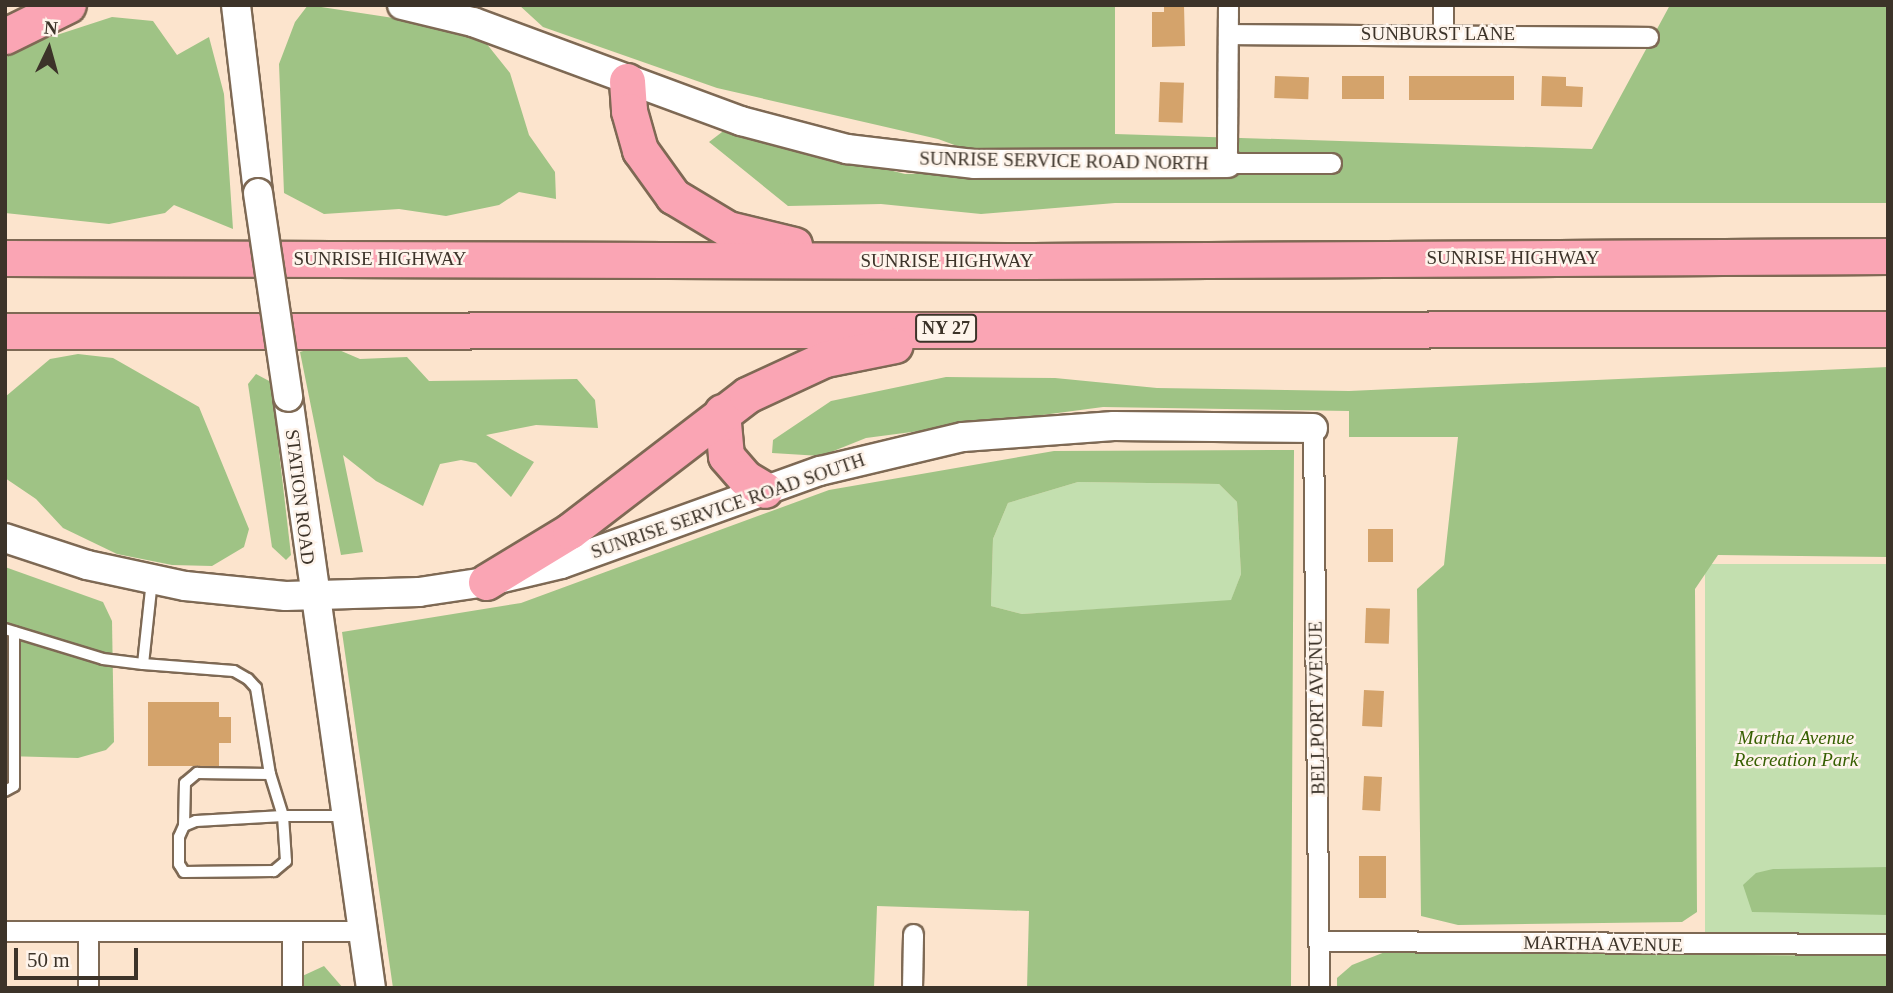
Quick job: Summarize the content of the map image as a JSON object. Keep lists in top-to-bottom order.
{
  "streets": {
    "highway": ["SUNRISE HIGHWAY", "NY 27"],
    "street": [
      "SUNBURST LANE",
      "SUNRISE SERVICE ROAD NORTH",
      "STATION ROAD",
      "SUNRISE SERVICE ROAD SOUTH",
      "BELLPORT AVENUE",
      "MARTHA AVENUE"
    ]
  },
  "crossings": [
    ["STATION ROAD", "SUNRISE SERVICE ROAD SOUTH"],
    ["SUNRISE SERVICE ROAD SOUTH", "BELLPORT AVENUE"],
    ["BELLPORT AVENUE", "MARTHA AVENUE"]
  ],
  "parks": ["Martha Avenue Recreation Park"],
  "scale_bar": "50 m",
  "north": "top"
}
